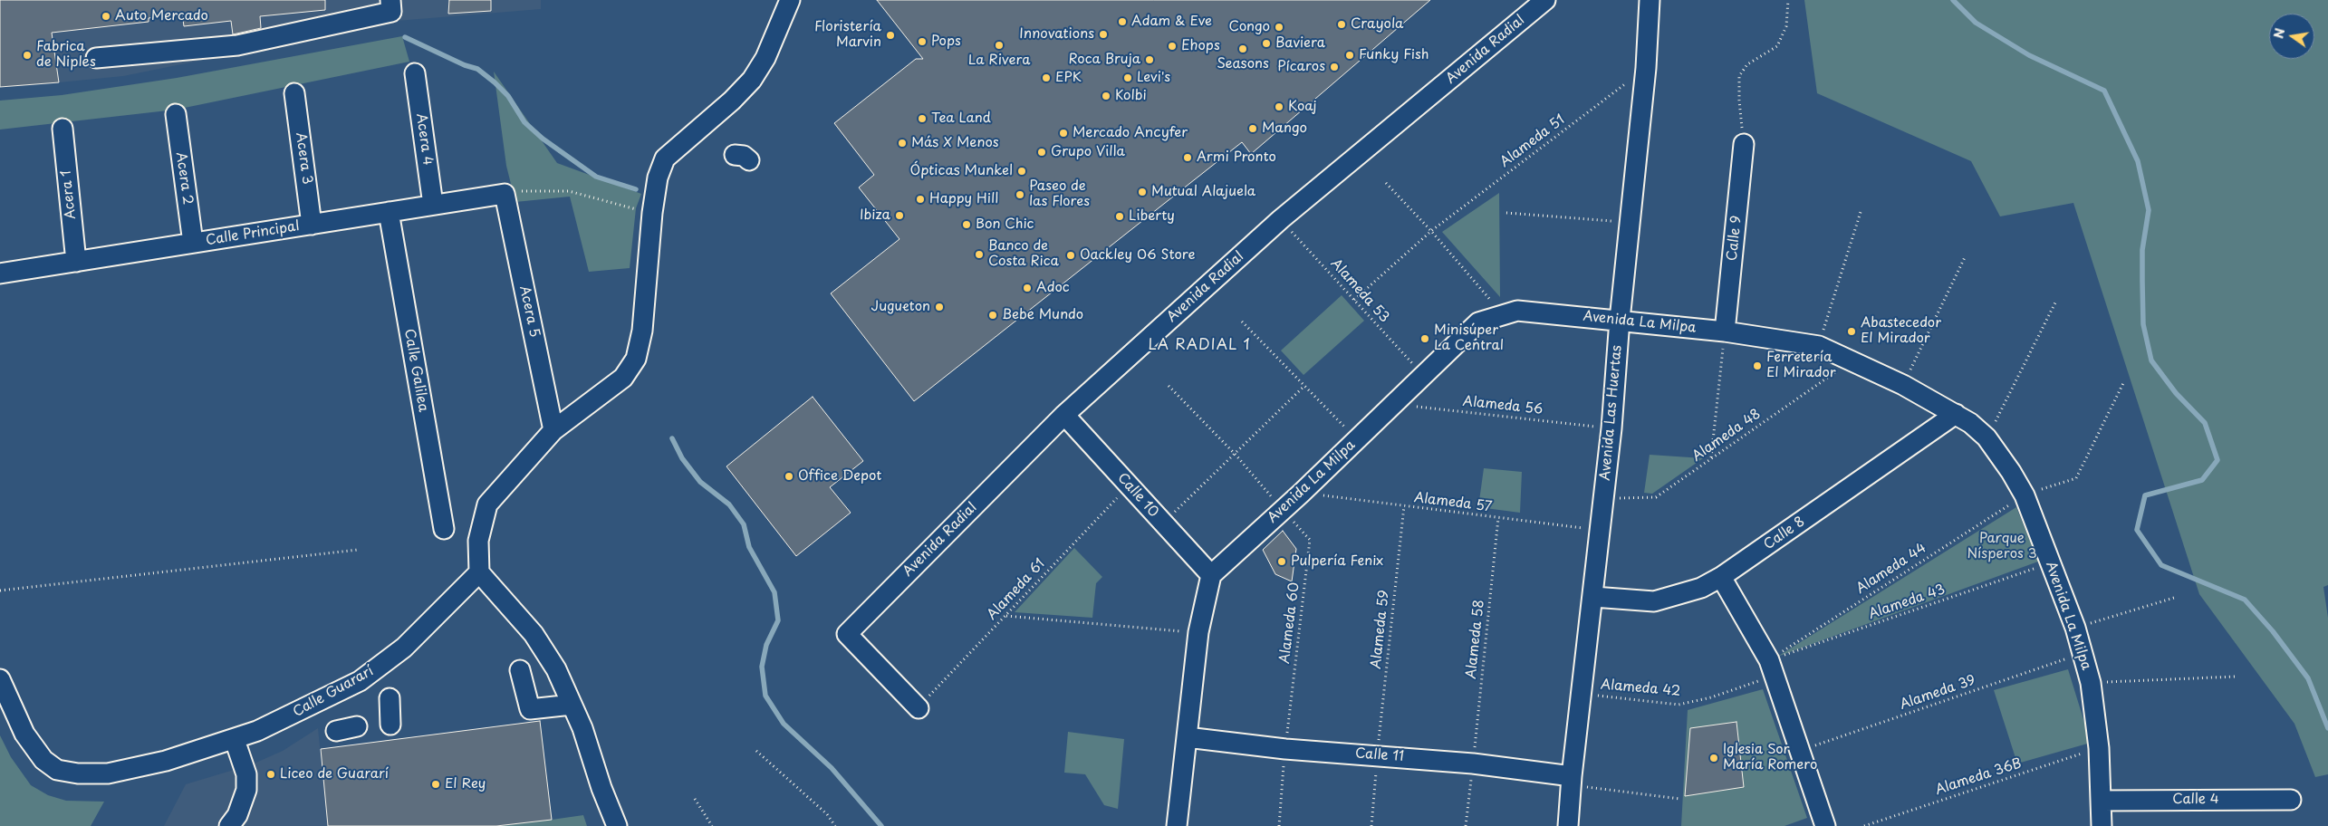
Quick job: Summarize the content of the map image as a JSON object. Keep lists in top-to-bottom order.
{
  "streets": {
    "street": [
      "Avenida Radial",
      "Acera 4",
      "Acera 3",
      "Acera 2",
      "Acera 1",
      "Calle Principal",
      "Calle 9",
      "Acera 5",
      "Avenida La Milpa",
      "Calle Galilea",
      "Avenida Las Huertas",
      "Calle 10",
      "Calle 8",
      "Calle Guararí",
      "Calle 11",
      "Calle 4"
    ],
    "path": [
      "Alameda 51",
      "Alameda 53",
      "Alameda 56",
      "Alameda 48",
      "Alameda 57",
      "Alameda 44",
      "Alameda 61",
      "Alameda 43",
      "Alameda 60",
      "Alameda 59",
      "Alameda 58",
      "Alameda 42",
      "Alameda 39",
      "Alameda 36B"
    ]
  },
  "crossings": [
    ["Avenida Radial", "Alameda 53"],
    ["Avenida Radial", "Calle 10"],
    ["Avenida Radial", "Alameda 61"],
    ["Acera 4", "Calle Principal"],
    ["Alameda 51", "Alameda 53"],
    ["Alameda 51", "Avenida Las Huertas"],
    ["Acera 3", "Calle Principal"],
    ["Acera 2", "Calle Principal"],
    ["Acera 1", "Calle Principal"],
    ["Calle Principal", "Acera 5"],
    ["Calle Principal", "Calle Galilea"],
    ["Calle 9", "Avenida La Milpa"],
    ["Alameda 53", "Avenida La Milpa"],
    ["Avenida La Milpa", "Alameda 56"],
    ["Avenida La Milpa", "Avenida Las Huertas"],
    ["Avenida La Milpa", "Alameda 48"],
    ["Avenida La Milpa", "Calle 10"],
    ["Avenida La Milpa", "Alameda 57"],
    ["Avenida La Milpa", "Calle 8"],
    ["Avenida La Milpa", "Alameda 44"],
    ["Avenida La Milpa", "Alameda 43"],
    ["Avenida La Milpa", "Alameda 60"],
    ["Avenida La Milpa", "Alameda 39"],
    ["Avenida La Milpa", "Alameda 36B"],
    ["Avenida La Milpa", "Calle 4"],
    ["Alameda 56", "Avenida Las Huertas"],
    ["Avenida Las Huertas", "Alameda 48"],
    ["Avenida Las Huertas", "Alameda 57"],
    ["Avenida Las Huertas", "Calle 8"],
    ["Avenida Las Huertas", "Alameda 42"],
    ["Avenida Las Huertas", "Calle 11"],
    ["Calle 10", "Alameda 61"],
    ["Alameda 57", "Alameda 59"],
    ["Alameda 57", "Alameda 58"],
    ["Alameda 44", "Alameda 43"],
    ["Alameda 44", "Alameda 42"],
    ["Alameda 43", "Alameda 42"],
    ["Alameda 60", "Calle 11"],
    ["Alameda 59", "Calle 11"],
    ["Alameda 58", "Calle 11"]
  ],
  "districts": ["LA RADIAL 1"],
  "parks": ["Parque Nísperos 3"],
  "places": [
    "Auto Mercado",
    "Adam & Eve",
    "Crayola",
    "Congo",
    "Innovations",
    "Floristería Marvin",
    "Pops",
    "Baviera",
    "La Rivera",
    "Ehops",
    "Seasons",
    "Fabrica de Niples",
    "Funky Fish",
    "Roca Bruja",
    "Pícaros",
    "EPK",
    "Levi's",
    "Kolbi",
    "Koaj",
    "Tea Land",
    "Mango",
    "Mercado Ancyfer",
    "Más X Menos",
    "Grupo Villa",
    "Armi Pronto",
    "Ópticas Munkel",
    "Mutual Alajuela",
    "Paseo de las Flores",
    "Happy Hill",
    "Ibiza",
    "Liberty",
    "Bon Chic",
    "Banco de Costa Rica",
    "Oackley 06 Store",
    "Adoc",
    "Jugueton",
    "Bebe Mundo",
    "Abastecedor El Mirador",
    "Minisúper La Central",
    "Ferretería El Mirador",
    "Office Depot",
    "Pulpería Fenix",
    "Iglesia Sor María Romero",
    "Liceo de Guararí",
    "El Rey"
  ],
  "north": "left"
}
